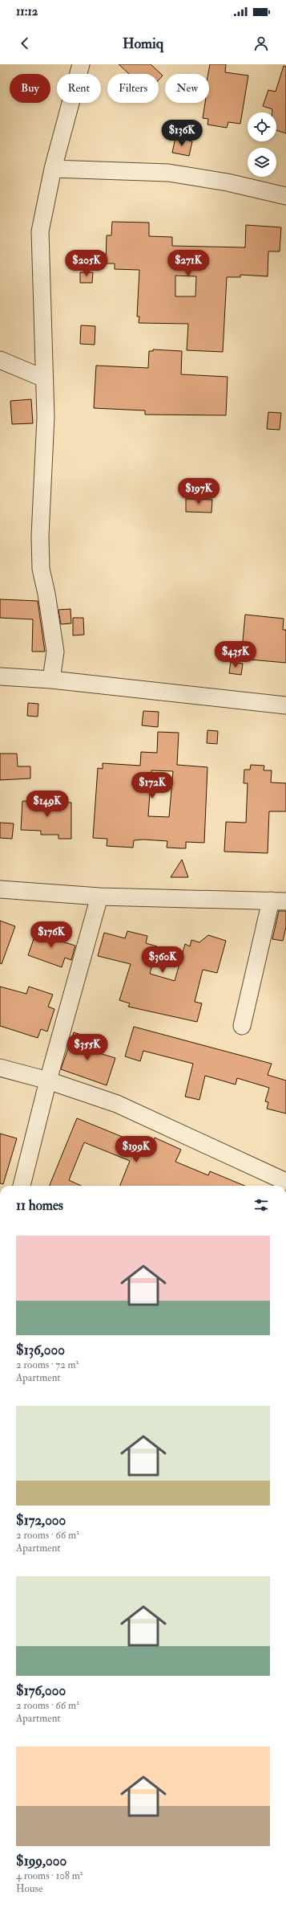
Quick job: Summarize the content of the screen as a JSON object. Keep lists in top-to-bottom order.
{
  "page": {
    "status": "11:12",
    "header": "Homiq",
    "chip": [
      "Buy",
      "Rent",
      "Filters",
      "New"
    ],
    "price": [
      "$136K",
      "$205K",
      "$271K",
      "$197K",
      "$435K",
      "$172K",
      "$149K",
      "$176K",
      "$360K",
      "$355K",
      "$199K"
    ],
    "heading": "11 homes",
    "list": [
      {
        "name": "$136,000",
        "note": "2 rooms · 72 m² · Apartment"
      },
      {
        "name": "$172,000",
        "note": "2 rooms · 66 m² · Apartment"
      },
      {
        "name": "$176,000",
        "note": "2 rooms · 66 m² · Apartment"
      },
      {
        "name": "$199,000",
        "note": "4 rooms · 108 m² · House"
      }
    ]
  }
}
